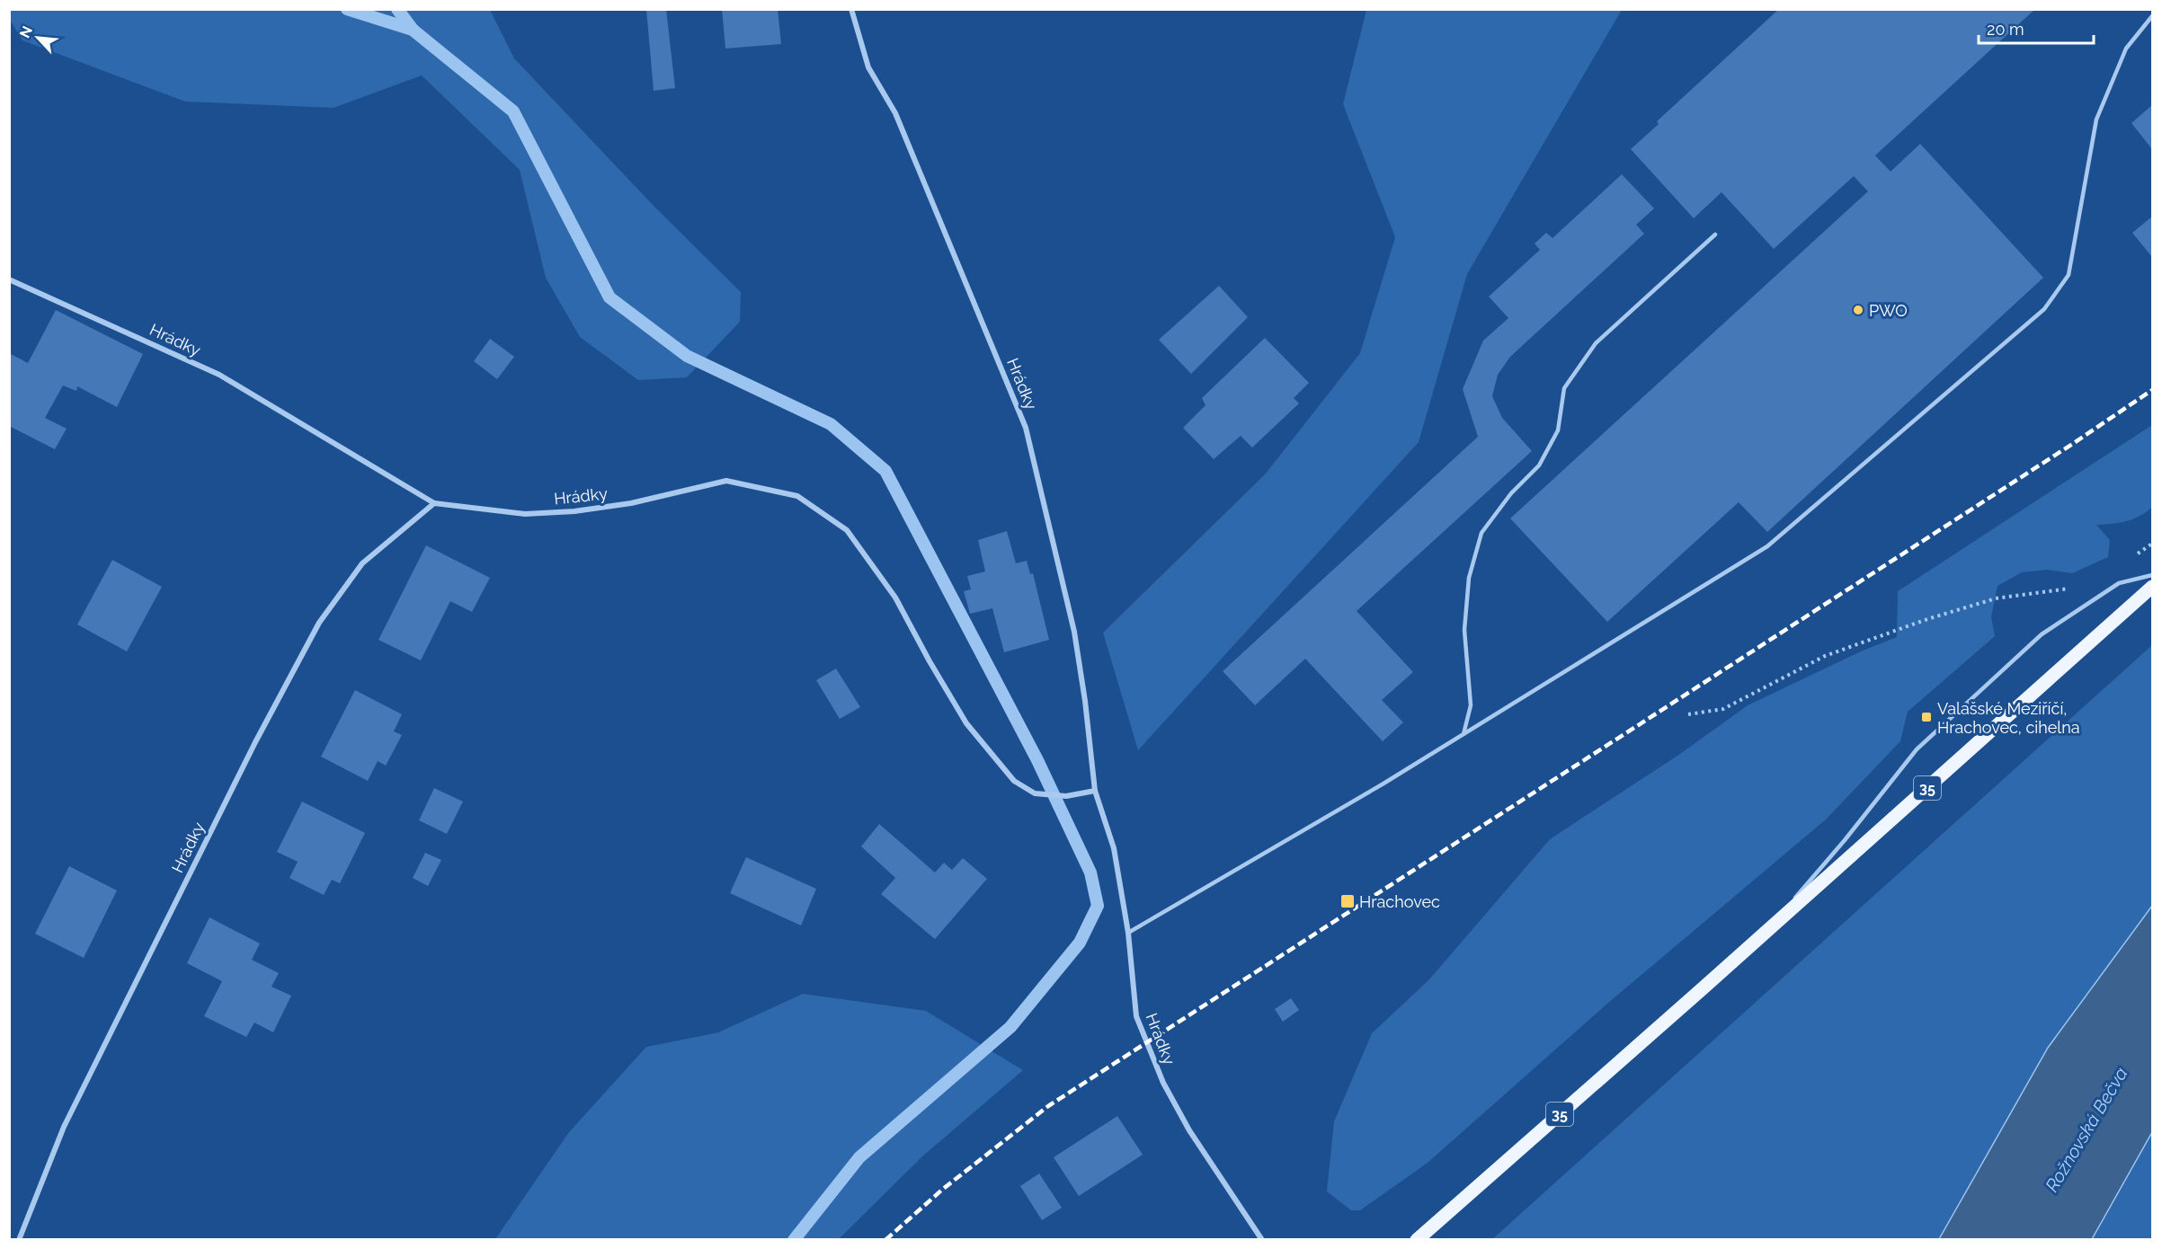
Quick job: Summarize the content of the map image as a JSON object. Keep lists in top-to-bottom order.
{
  "streets": {
    "main road": ["35"],
    "street": ["Hrádky"]
  },
  "water": ["Rožnovská Bečva"],
  "places": {
    "other": ["PWO"],
    "transit": ["Valašské Meziříčí, Hrachovec, cihelna", "Hrachovec"]
  },
  "scale_bar": "20 m",
  "north": "top left"
}
